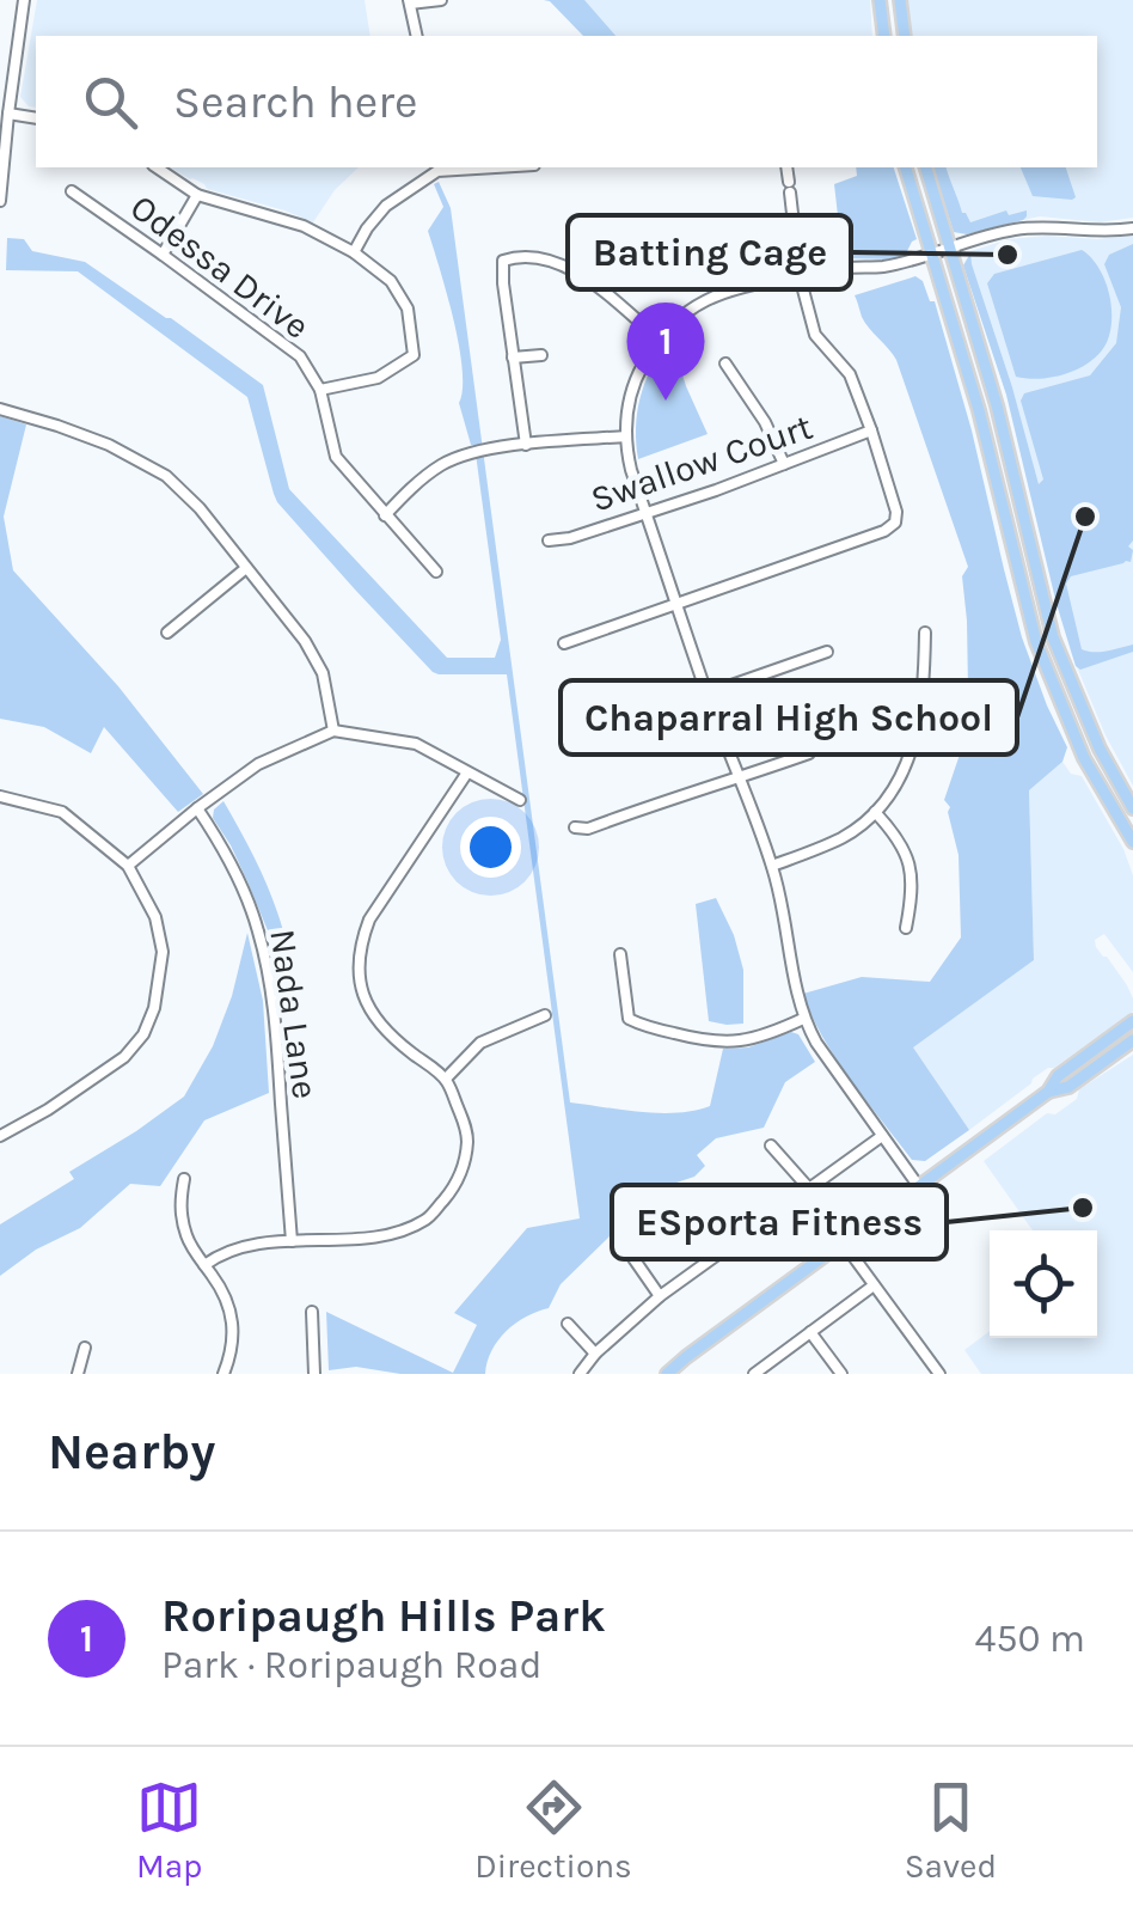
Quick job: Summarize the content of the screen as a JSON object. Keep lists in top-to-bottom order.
{
  "streets": {
    "street": ["Odessa Drive", "Swallow Court", "Nada Lane"]
  },
  "places": ["Batting Cage", "Chaparral High School", "ESporta Fitness"],
  "page": {
    "search": "Search here",
    "pins": "1",
    "heading": "Nearby",
    "list": [
      {
        "mark": "1",
        "name": "Roripaugh Hills Park",
        "note": "Park · Roripaugh Road",
        "value": "450 m"
      }
    ],
    "nav": ["Map", "Directions", "Saved"]
  }
}
